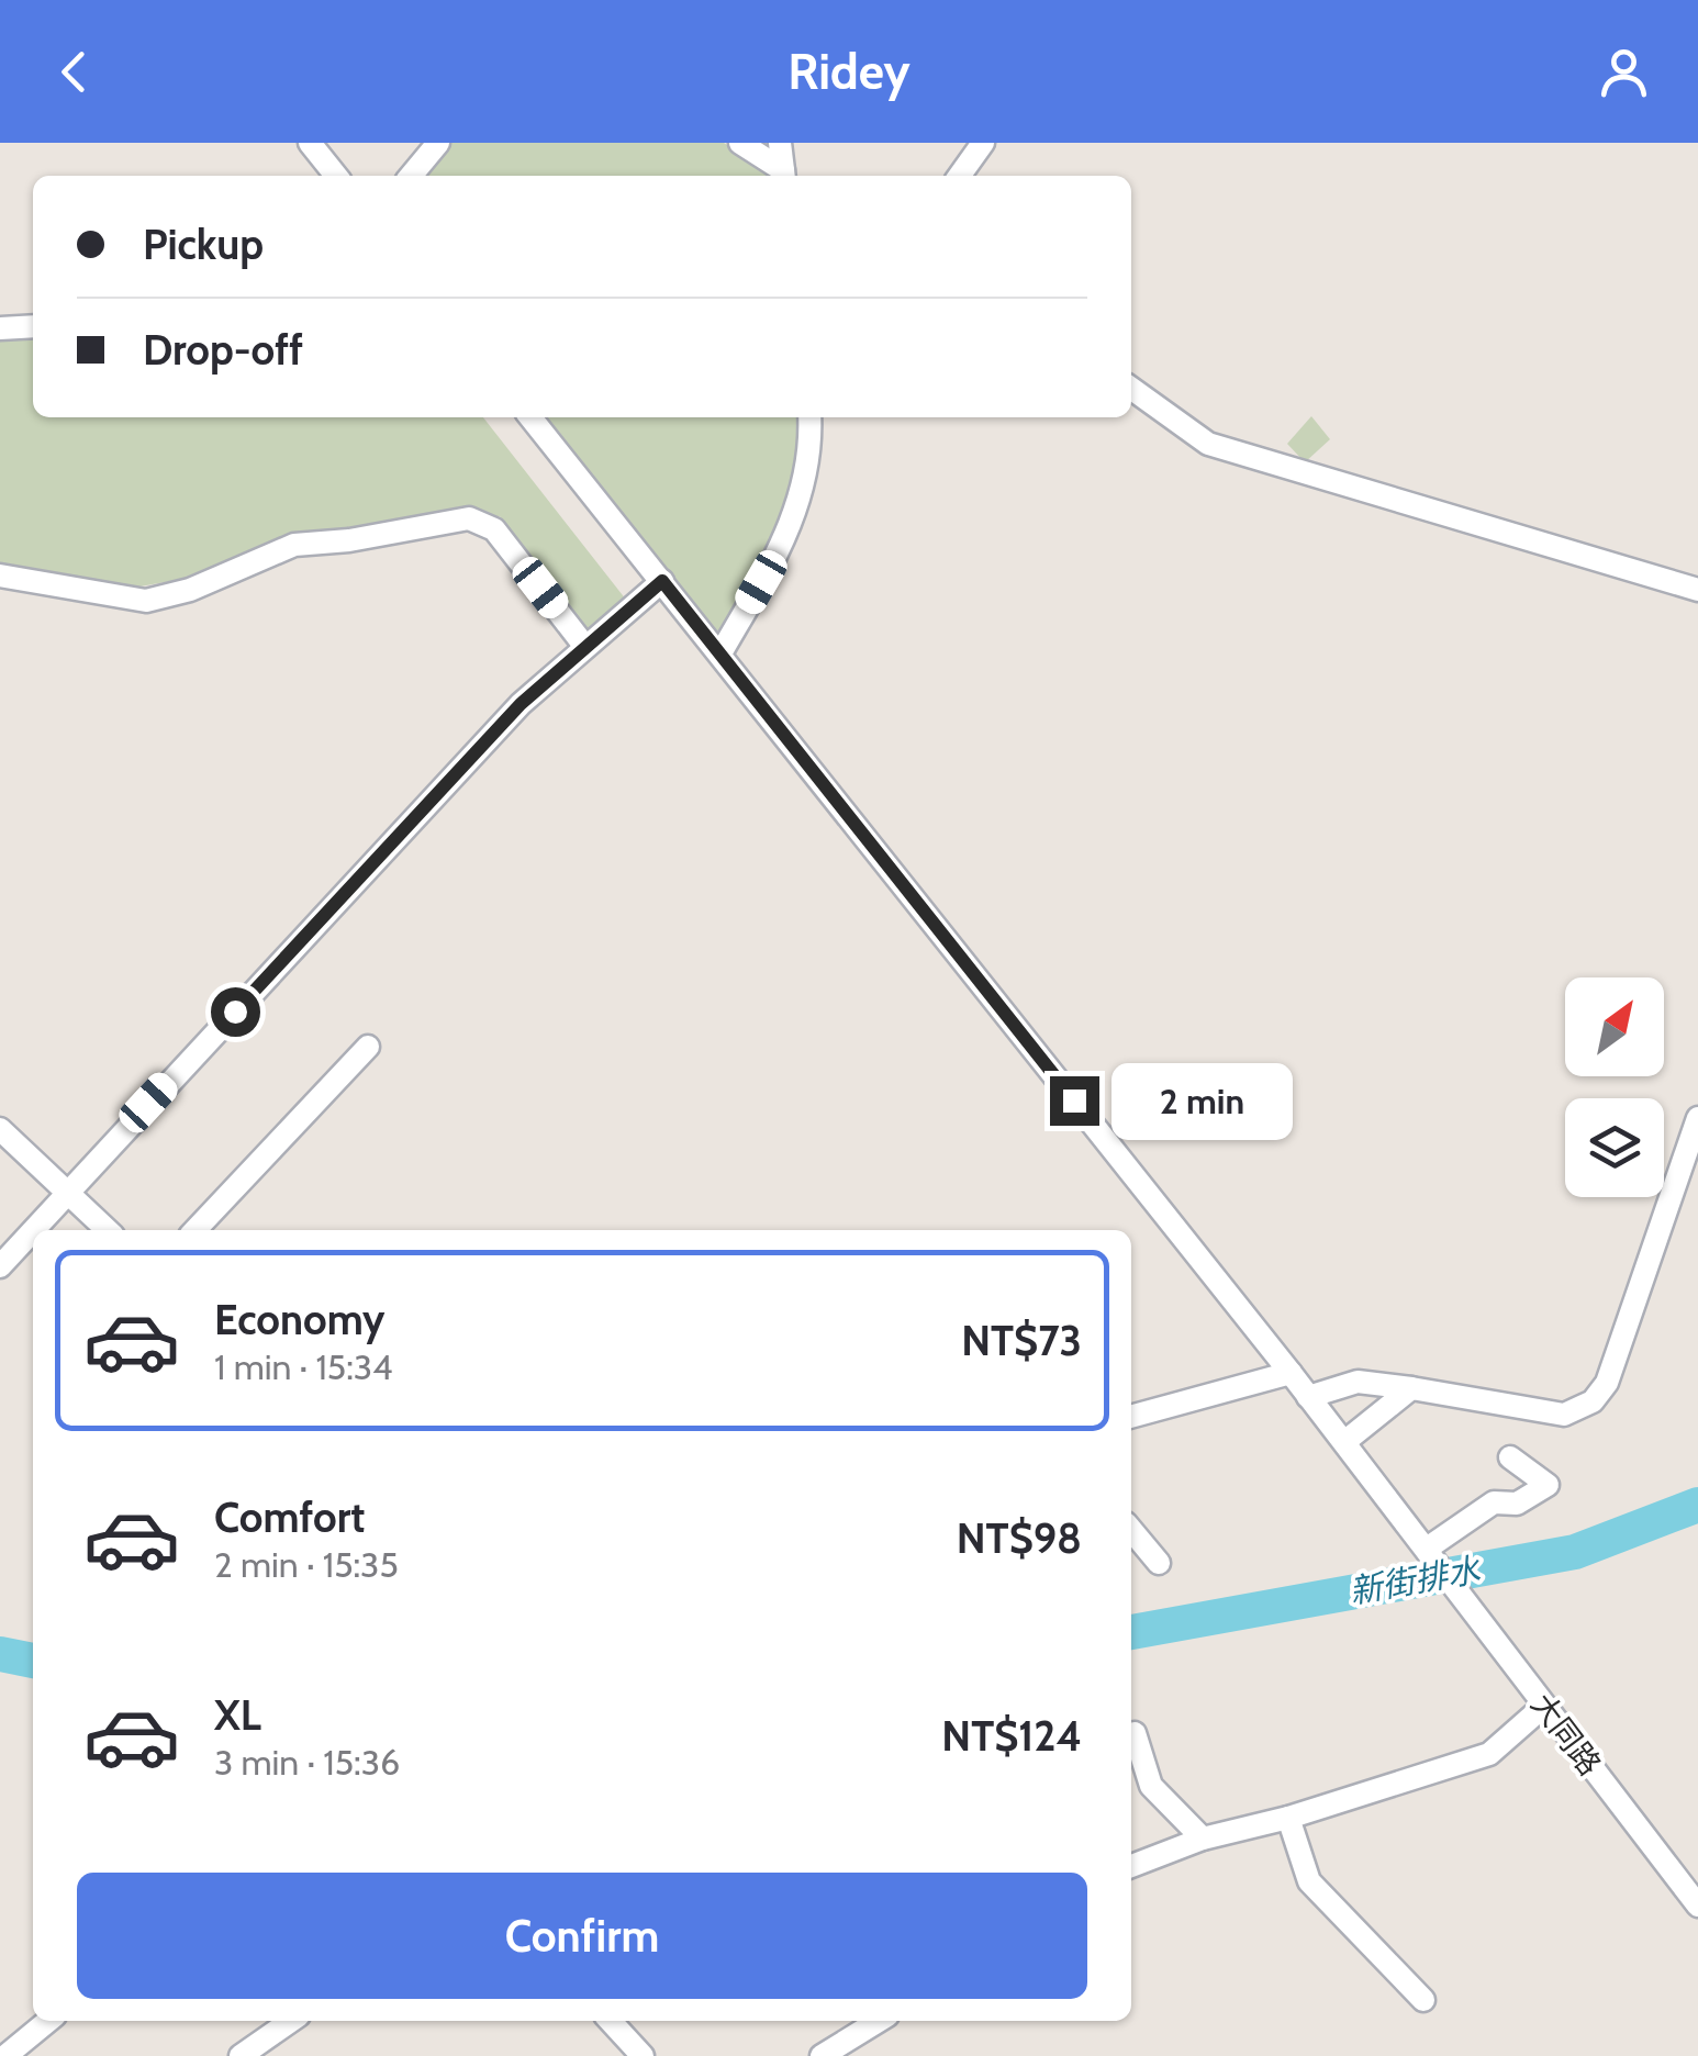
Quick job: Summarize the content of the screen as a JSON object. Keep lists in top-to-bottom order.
{
  "streets": {
    "street": ["大同路"]
  },
  "water": ["新街排水"],
  "north": "top right",
  "page": {
    "header": "Ridey",
    "banner": ["Pickup", "Drop-off"],
    "bubble": "2 min",
    "list": [
      {
        "name": "Economy",
        "note": "1 min · 15:34",
        "value": "NT$73"
      },
      {
        "name": "Comfort",
        "note": "2 min · 15:35",
        "value": "NT$98"
      },
      {
        "name": "XL",
        "note": "3 min · 15:36",
        "value": "NT$124"
      }
    ],
    "buttons": "Confirm"
  }
}
